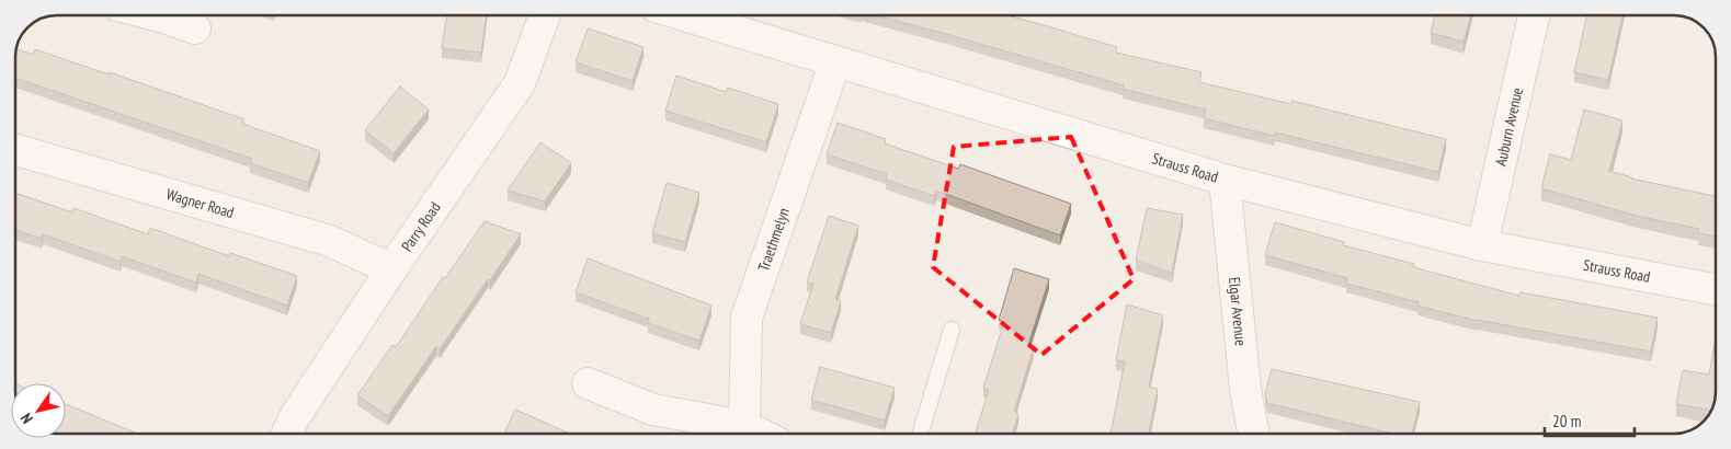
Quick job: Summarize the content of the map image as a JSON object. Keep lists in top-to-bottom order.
{
  "streets": {
    "street": [
      "Auburn Avenue",
      "Strauss Road",
      "Wagner Road",
      "Parry Road",
      "Traethmelyn",
      "Elgar Avenue"
    ]
  },
  "crossings": [
    ["Auburn Avenue", "Strauss Road"],
    ["Strauss Road", "Traethmelyn"],
    ["Strauss Road", "Elgar Avenue"],
    ["Wagner Road", "Parry Road"]
  ],
  "scale_bar": "20 m",
  "north": "bottom left"
}
